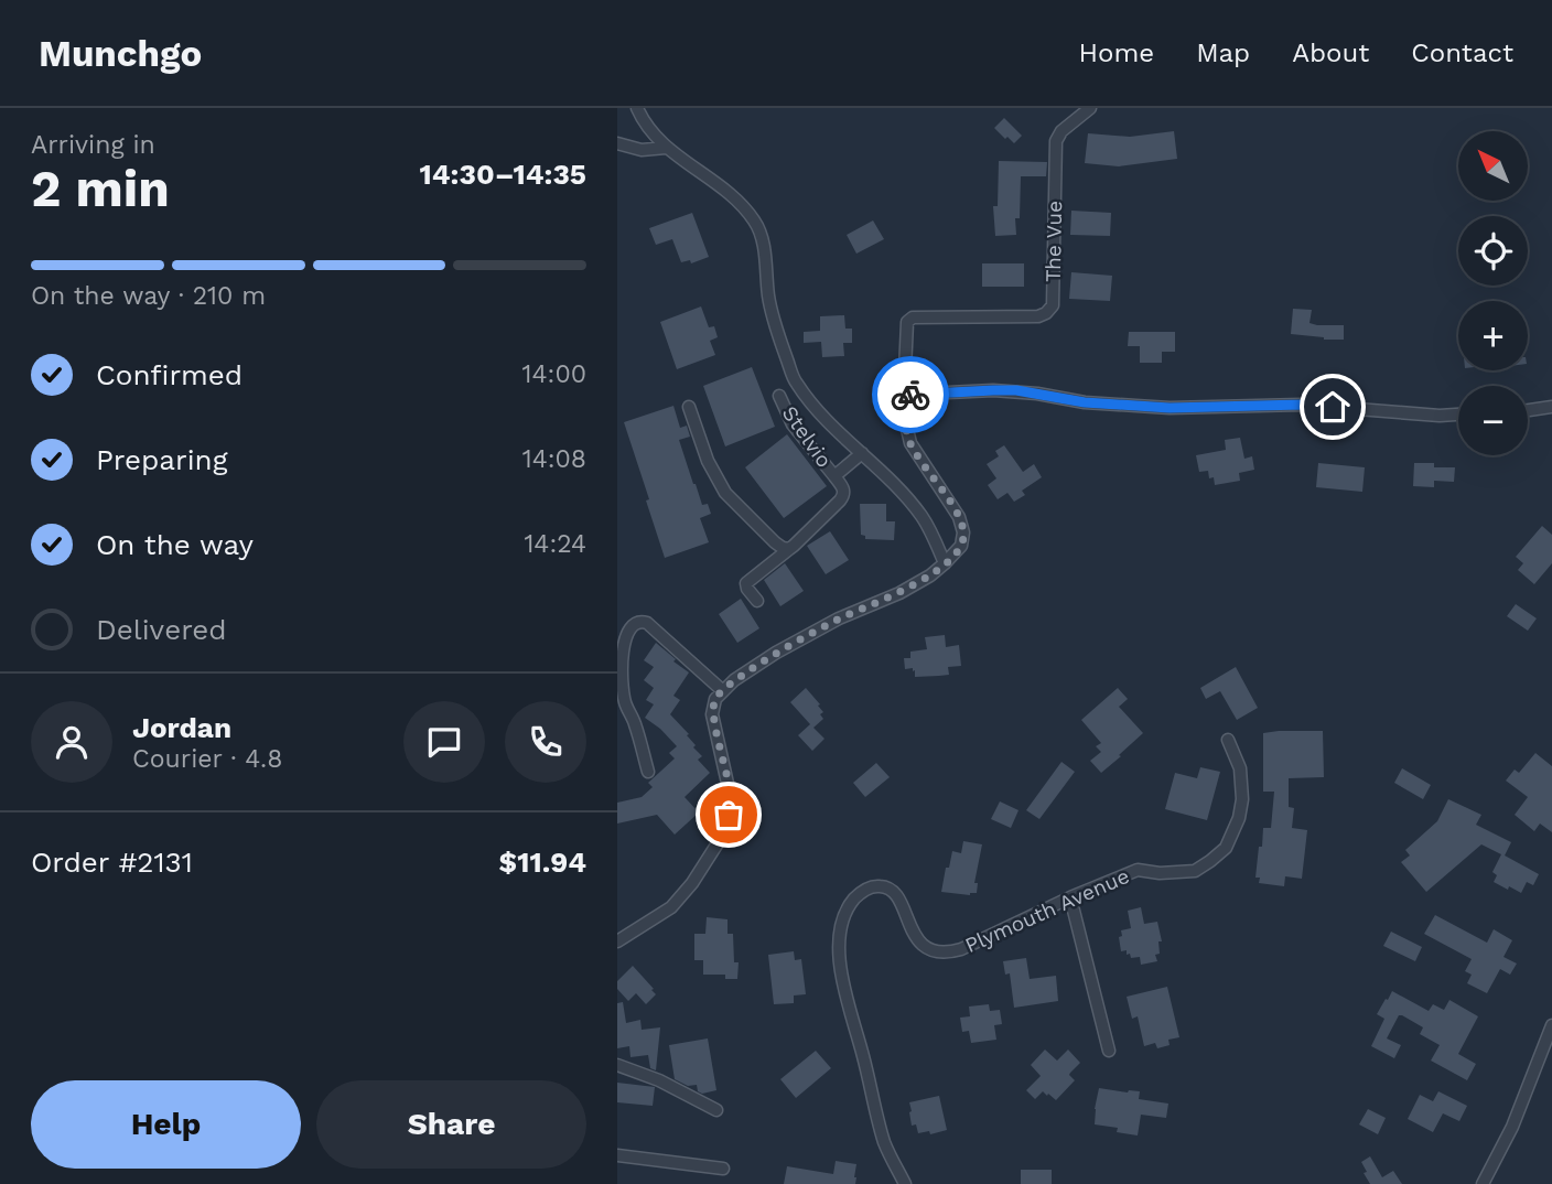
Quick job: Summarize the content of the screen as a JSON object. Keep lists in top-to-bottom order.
{
  "streets": {
    "street": ["The Vue", "Stelvio", "Plymouth Avenue"]
  },
  "north": "top left",
  "page": {
    "header": "Munchgo",
    "nav": [
      "Home",
      "Map",
      "About",
      "Contact"
    ],
    "heading": ["2 min", "Arriving in", "14:30–14:35"],
    "panel": [
      "Jordan",
      "Courier · 4.8",
      "Order #2131",
      "$11.94"
    ],
    "map_buttons": ["+", "−"],
    "bar": "On the way · 210 m",
    "list": [
      ["Confirmed", "14:00"],
      ["Preparing", "14:08"],
      ["On the way", "14:24"],
      "Delivered"
    ],
    "buttons": ["Help", "Share"]
  }
}
